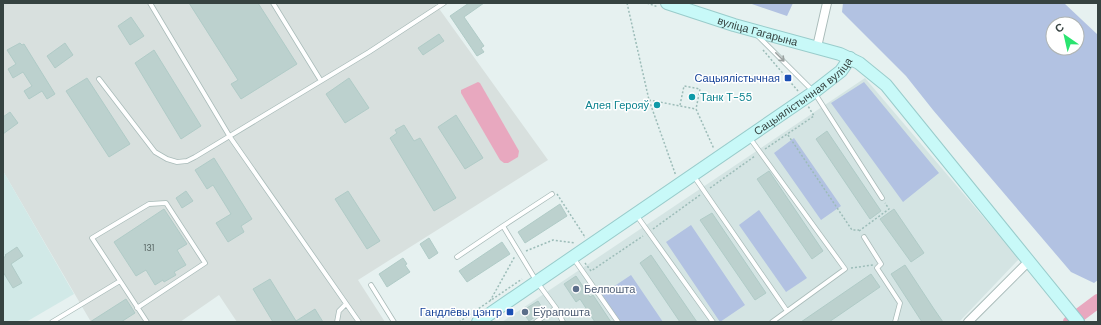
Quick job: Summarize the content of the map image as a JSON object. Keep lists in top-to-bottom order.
{
  "streets": {
    "main road": ["вуліца Гагарына", "Сацыялістычная вуліца"]
  },
  "crossings": [
    ["вуліца Гагарына", "Сацыялістычная вуліца"]
  ],
  "places": {
    "transit": ["Сацыялістычная", "Гандлёвы цэнтр"],
    "other": [
      "Танк Т-55",
      "Алея Герояў",
      "Белпошта",
      "Еўрапошта"
    ]
  },
  "house_numbers": ["131"],
  "north": "top left"
}
